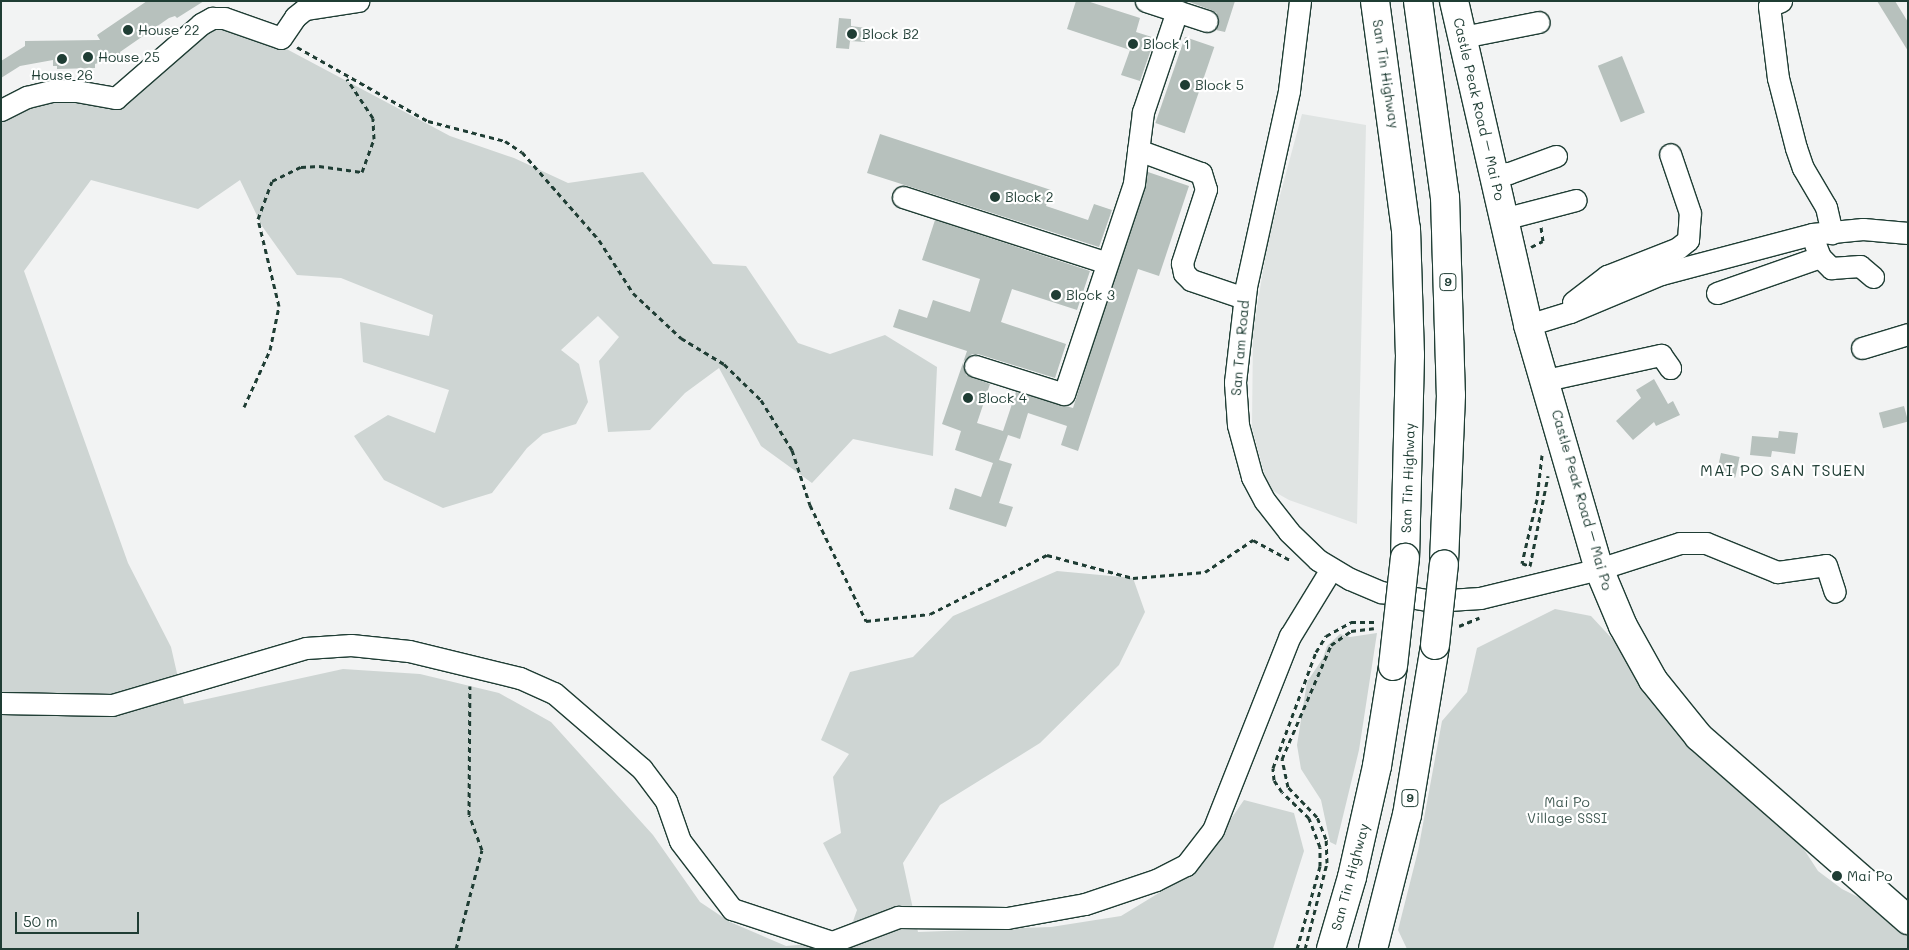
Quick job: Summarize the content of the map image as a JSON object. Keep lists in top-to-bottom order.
{
  "streets": {
    "main road": ["San Tin Highway", "Castle Peak Road – Mai Po", "9"],
    "street": ["San Tam Road"]
  },
  "crossings": [
    ["Castle Peak Road – Mai Po", "San Tam Road"]
  ],
  "districts": ["MAI PO SAN TSUEN"],
  "parks": ["Mai Po Village SSSI"],
  "places": [
    "House 22",
    "Block B2",
    "Block 1",
    "House 25",
    "House 26",
    "Block 5",
    "Block 2",
    "Block 3",
    "Block 4",
    "Mai Po"
  ],
  "scale_bar": "50 m"
}
